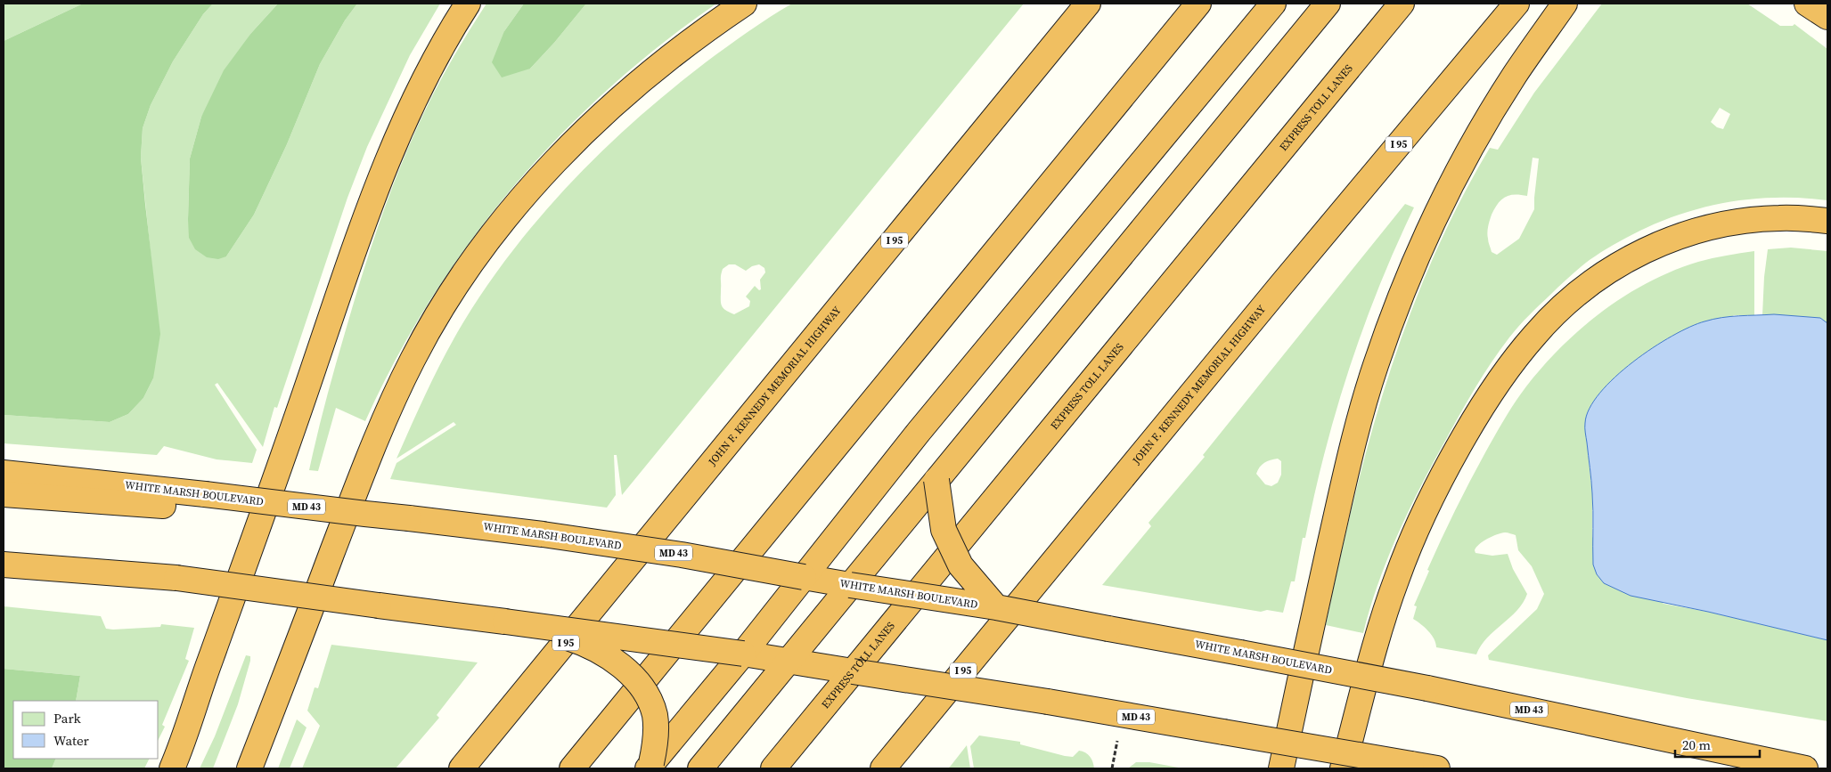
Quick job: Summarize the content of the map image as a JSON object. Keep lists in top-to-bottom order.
{
  "streets": {
    "highway": [
      "EXPRESS TOLL LANES",
      "I 95",
      "JOHN F. KENNEDY MEMORIAL HIGHWAY",
      "WHITE MARSH BOULEVARD",
      "MD 43"
    ]
  },
  "legend": ["Park", "Water"],
  "scale_bar": "20 m"
}
